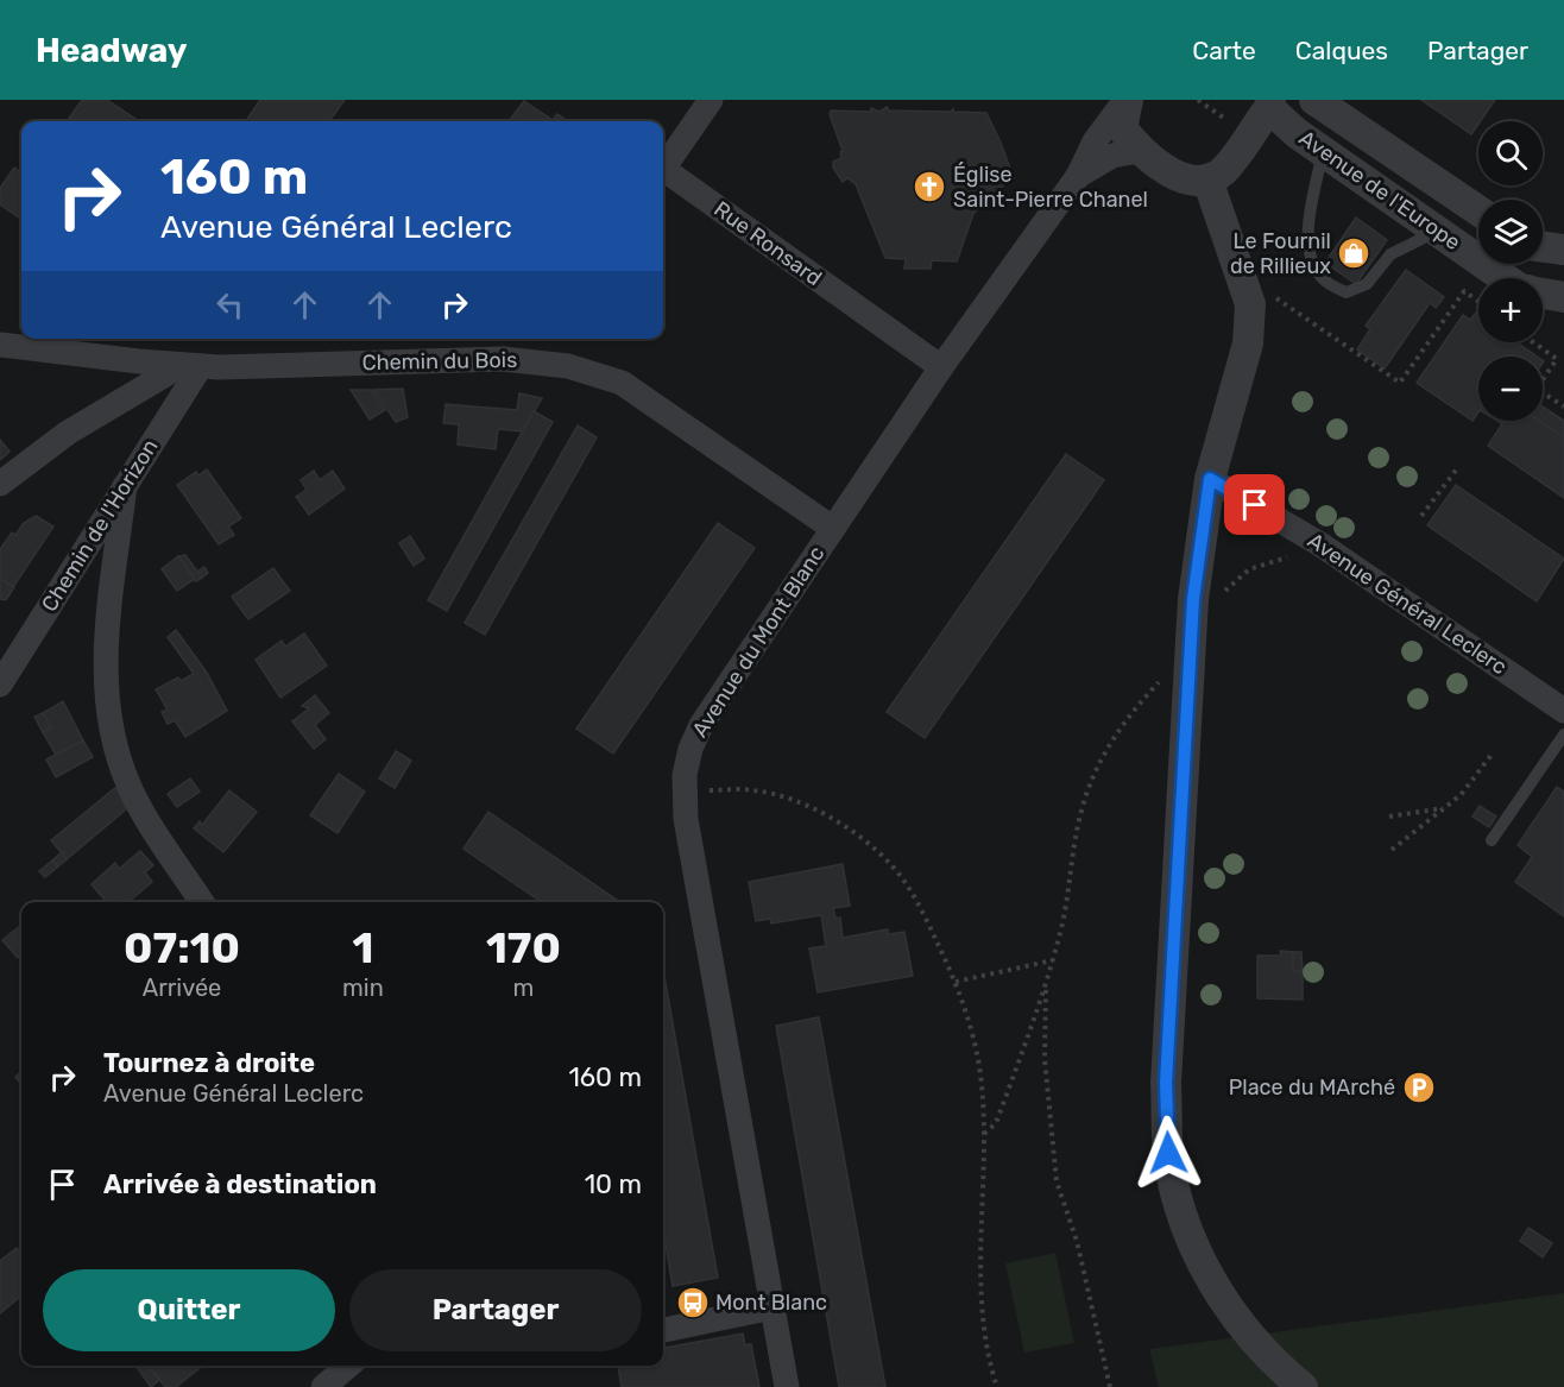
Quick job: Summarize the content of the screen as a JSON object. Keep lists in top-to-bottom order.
{
  "streets": {
    "street": [
      "Avenue de l'Europe",
      "Rue Ronsard",
      "Chemin du Bois",
      "Chemin de l'Horizon",
      "Avenue Général Leclerc",
      "Avenue du Mont Blanc"
    ]
  },
  "crossings": [
    ["Rue Ronsard", "Avenue du Mont Blanc"],
    ["Chemin du Bois", "Chemin de l'Horizon"],
    ["Chemin du Bois", "Avenue du Mont Blanc"]
  ],
  "places": {
    "church": ["Église Saint-Pierre Chanel"],
    "shop": ["Le Fournil de Rillieux"],
    "parking": ["Place du MArché"],
    "bus stop": ["Mont Blanc"]
  },
  "page": {
    "header": "Headway",
    "nav": ["Carte", "Calques", "Partager"],
    "map_buttons": ["+", "−"],
    "turn": ["160 m", "Avenue Général Leclerc"],
    "eta": [
      "07:10",
      "Arrivée",
      "1",
      "min",
      "170",
      "m"
    ],
    "list": [
      {
        "name": "Tournez à droite",
        "note": "Avenue Général Leclerc",
        "value": "160 m"
      },
      {
        "name": "Arrivée à destination",
        "value": "10 m"
      }
    ],
    "buttons": ["Quitter", "Partager"]
  }
}
